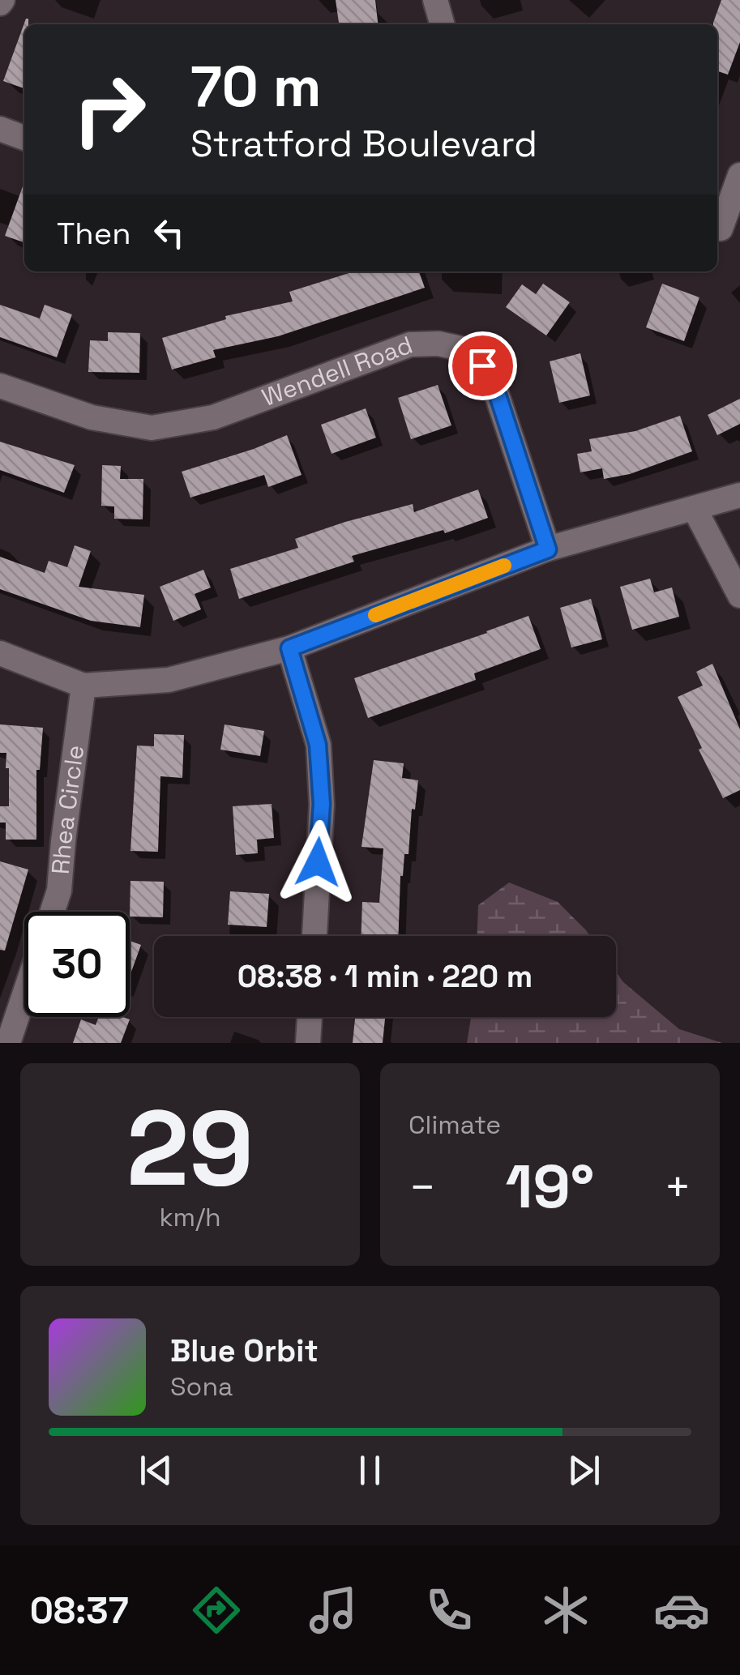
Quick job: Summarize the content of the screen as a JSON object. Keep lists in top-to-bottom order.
{
  "streets": {
    "street": ["Wendell Road", "Rhea Circle"]
  },
  "page": {
    "turn": ["70 m", "Stratford Boulevard"],
    "then": "Then",
    "limit": "30",
    "trip": "08:38 · 1 min · 220 m",
    "tile": [
      ["29", "km/h"],
      "Climate"
    ],
    "heat": ["−", "19°", "+"],
    "song": ["Blue Orbit", "Sona"],
    "tabs": "08:37"
  }
}
